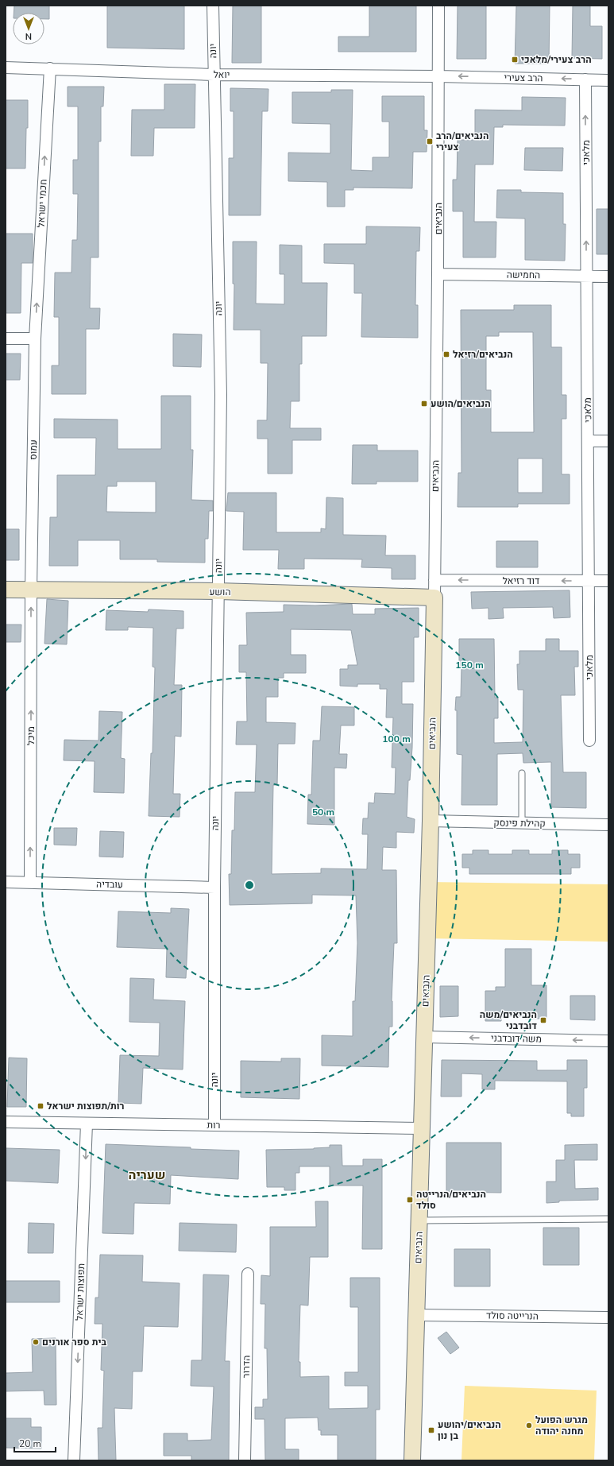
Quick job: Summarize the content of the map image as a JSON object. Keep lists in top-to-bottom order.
{
  "streets": {
    "street": [
      "יונה",
      "יואל",
      "הרב צעירי",
      "מלאכי",
      "חכמי ישראל",
      "הנביאים",
      "החמישה",
      "עמוס",
      "דוד רזיאל",
      "הושע",
      "מיכל",
      "קהילת פינסק",
      "עובדיה",
      "משה דובדבני",
      "רות",
      "תפוצות ישראל",
      "הנרייטה סולד",
      "הדרור"
    ]
  },
  "crossings": [
    ["יונה", "יואל"],
    ["יונה", "הושע"],
    ["יונה", "עובדיה"],
    ["יונה", "רות"],
    ["יואל", "הרב צעירי"],
    ["יואל", "חכמי ישראל"],
    ["יואל", "הנביאים"],
    ["הרב צעירי", "מלאכי"],
    ["הרב צעירי", "הנביאים"],
    ["מלאכי", "החמישה"],
    ["מלאכי", "דוד רזיאל"],
    ["חכמי ישראל", "עמוס"],
    ["הנביאים", "החמישה"],
    ["הנביאים", "דוד רזיאל"],
    ["הנביאים", "הושע"],
    ["הנביאים", "קהילת פינסק"],
    ["הנביאים", "משה דובדבני"],
    ["הנביאים", "רות"],
    ["הנביאים", "הנרייטה סולד"],
    ["עמוס", "הושע"],
    ["עמוס", "מיכל"],
    ["הושע", "מיכל"],
    ["מיכל", "עובדיה"],
    ["רות", "תפוצות ישראל"]
  ],
  "one_way": [
    "הרב צעירי",
    "חכמי ישראל",
    "דוד רזיאל",
    "מיכל",
    "משה דובדבני",
    "תפוצות ישראל"
  ],
  "districts": ["שעריה"],
  "places": {
    "transit": [
      "הרב צעירי/מלאכי",
      "הנביאים/הרב צעירי",
      "הנביאים/רזיאל",
      "הנביאים/הושע",
      "הנביאים/משה דובדבני",
      "רות/תפוצות ישראל",
      "הנביאים/הנרייטה סולד",
      "הנביאים/יהושע בן נון"
    ],
    "other": ["בית ספר אורנים", "מגרש הפועל מחנה יהודה"]
  },
  "scale_bar": "20 m",
  "north": "bottom",
  "rings": ["150 m", "100 m", "50 m"]
}
